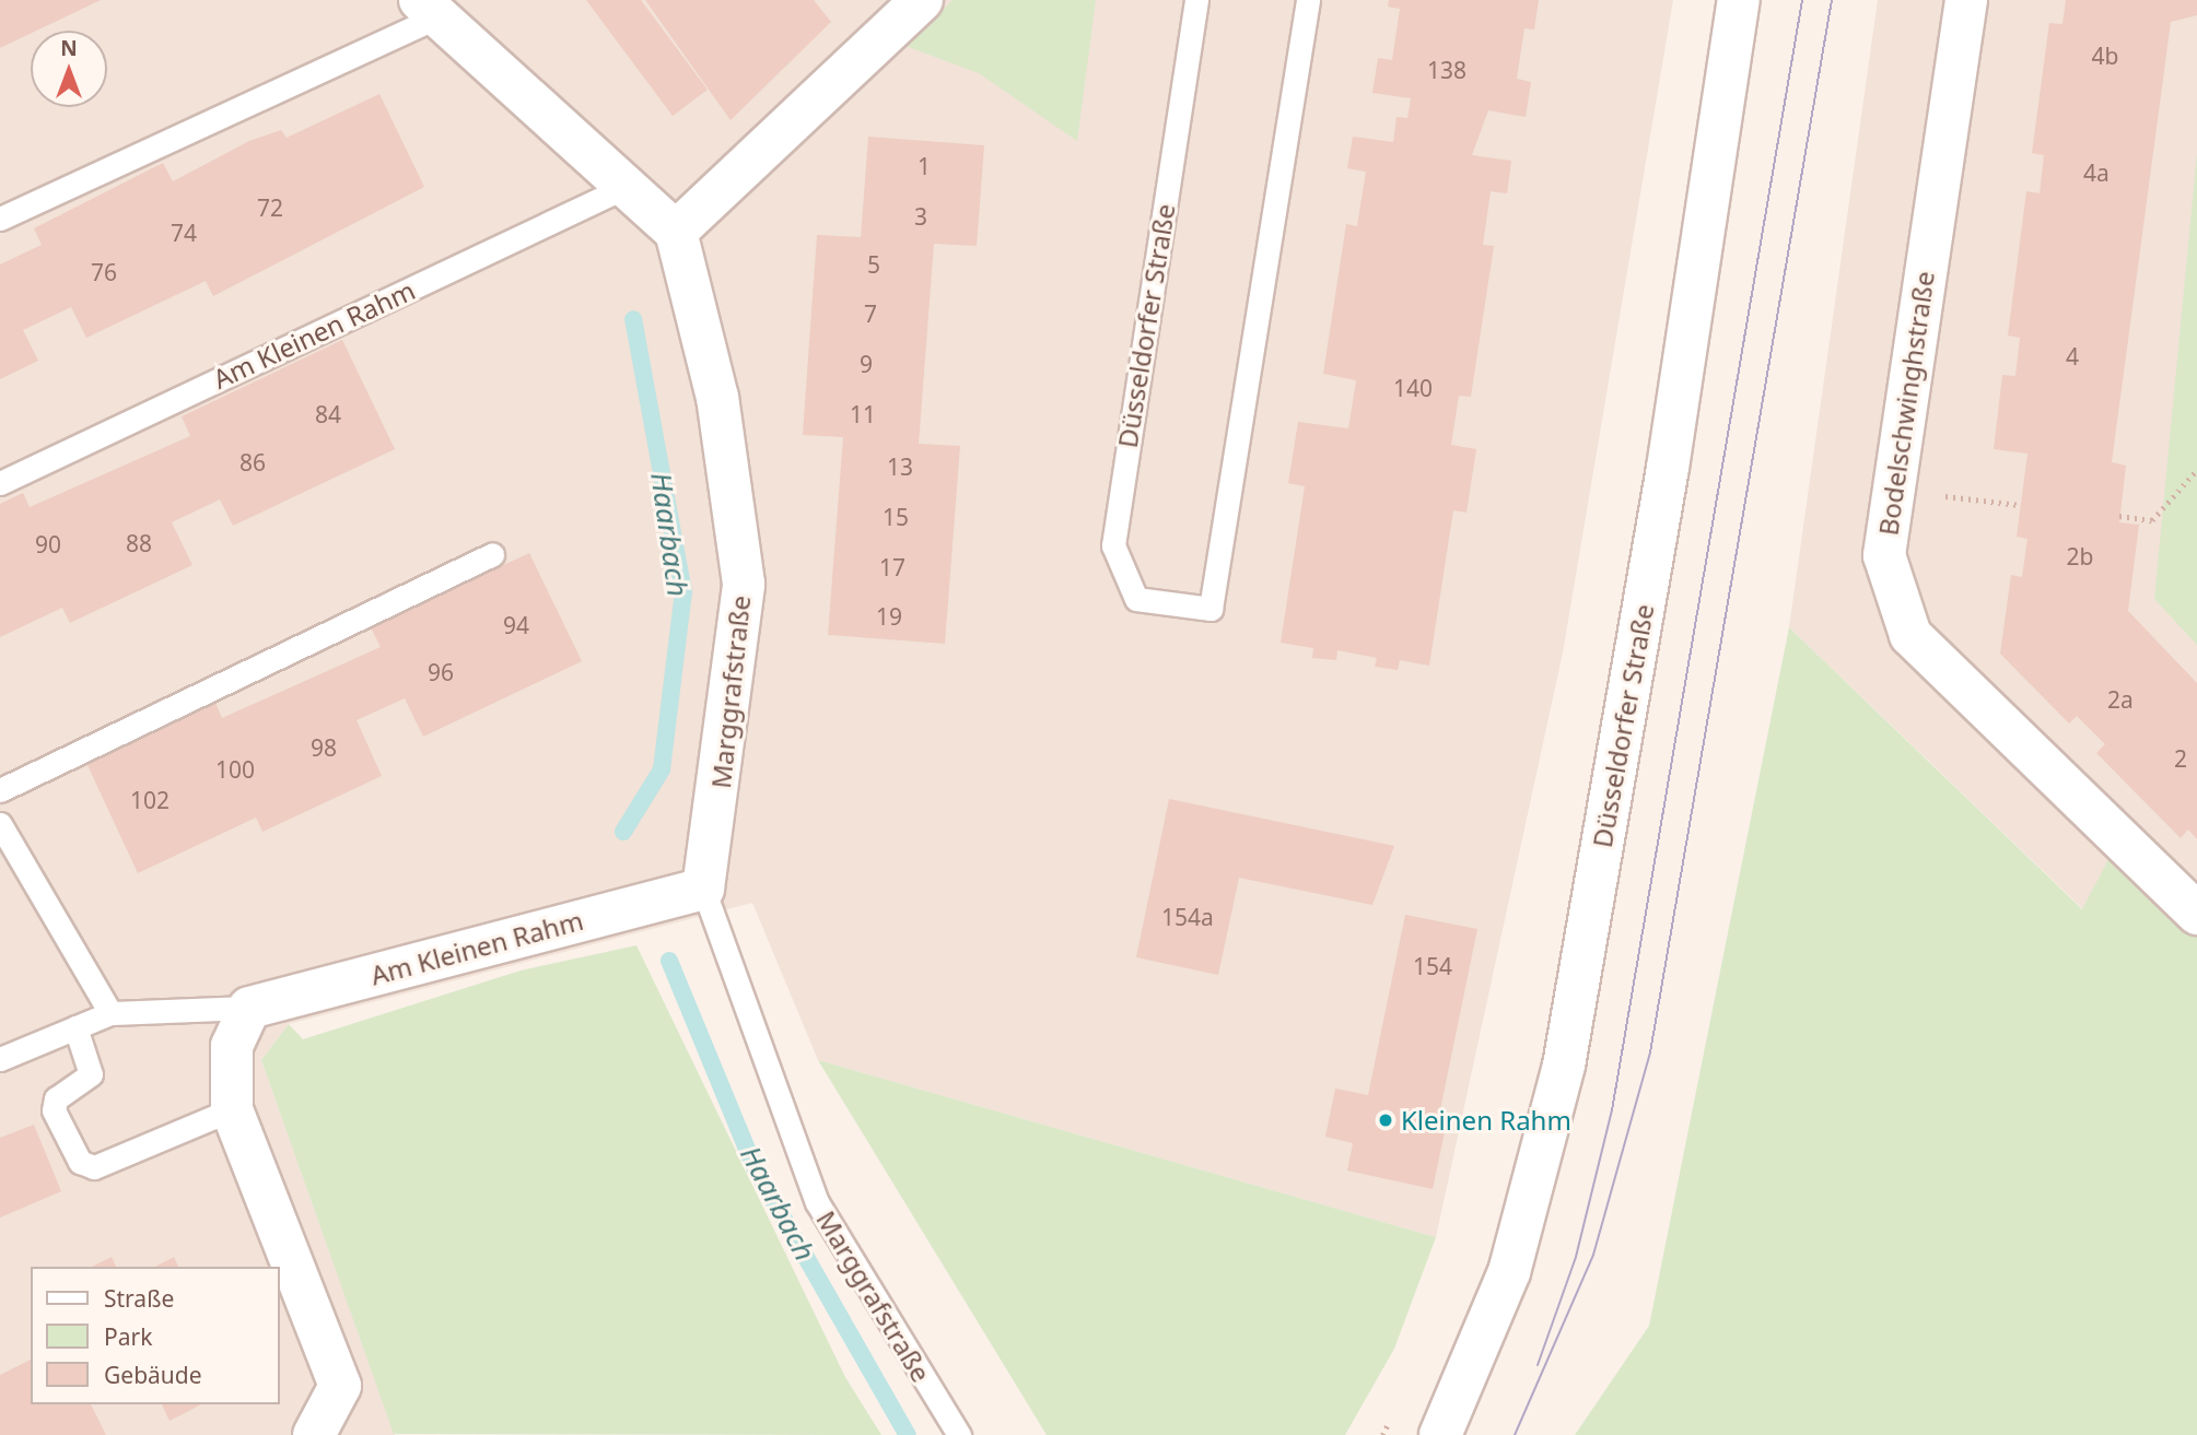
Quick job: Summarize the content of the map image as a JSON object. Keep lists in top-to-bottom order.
{
  "streets": {
    "street": [
      "Düsseldorfer Straße",
      "Am Kleinen Rahm",
      "Bodelschwinghstraße",
      "Marggrafstraße"
    ]
  },
  "crossings": [
    ["Am Kleinen Rahm", "Marggrafstraße"]
  ],
  "water": ["Haarbach"],
  "places": ["Kleinen Rahm"],
  "house_numbers": [
    "4b",
    "138",
    "1",
    "4a",
    "72",
    "3",
    "74",
    "5",
    "76",
    "7",
    "4",
    "9",
    "140",
    "84",
    "11",
    "86",
    "13",
    "15",
    "88",
    "90",
    "2b",
    "17",
    "19",
    "94",
    "96",
    "2a",
    "98",
    "2",
    "100",
    "102",
    "154a",
    "154"
  ],
  "legend": ["Straße", "Park", "Gebäude"],
  "north": "top"
}
